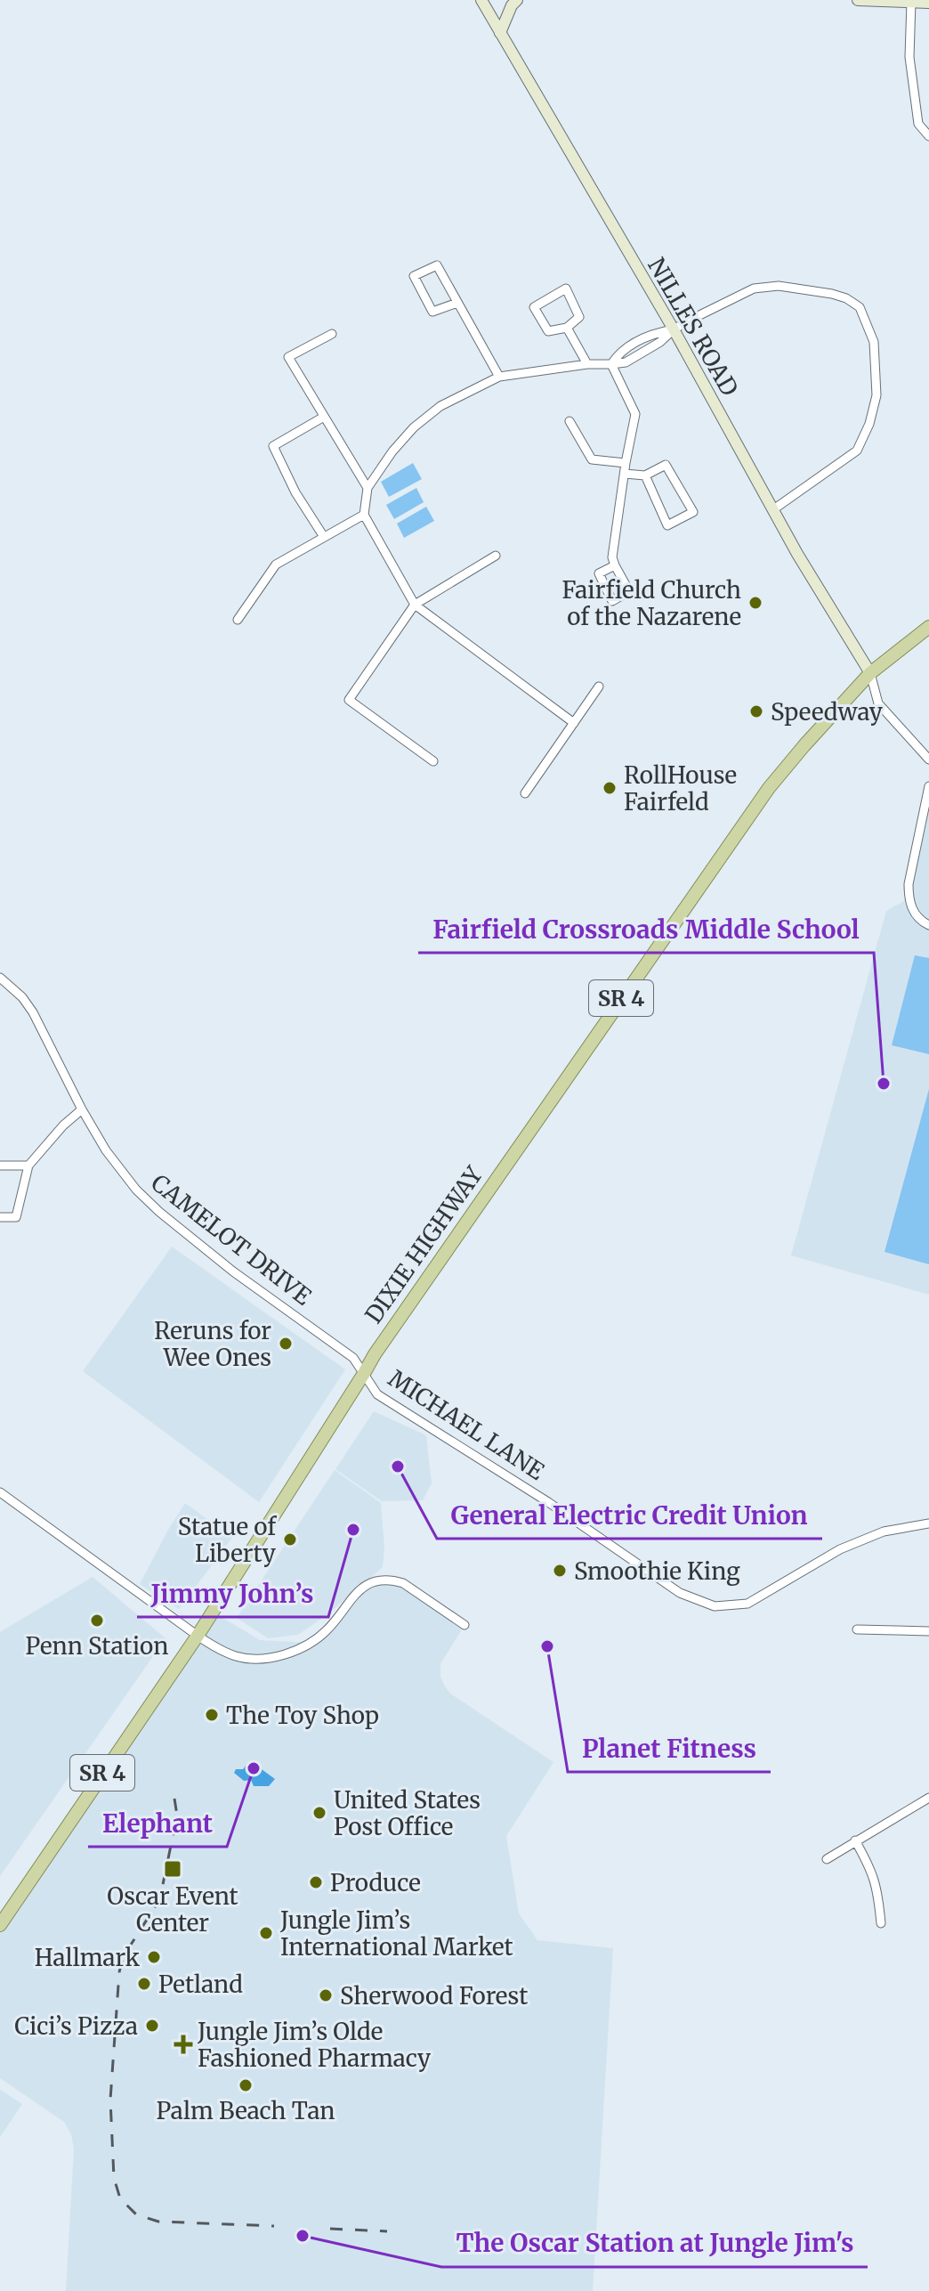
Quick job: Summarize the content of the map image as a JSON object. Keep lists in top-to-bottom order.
{
  "streets": {
    "main road": ["SR 4", "DIXIE HIGHWAY"],
    "street": ["NILLES ROAD", "CAMELOT DRIVE", "MICHAEL LANE"]
  },
  "crossings": [
    ["NILLES ROAD", "DIXIE HIGHWAY"],
    ["CAMELOT DRIVE", "DIXIE HIGHWAY"],
    ["CAMELOT DRIVE", "MICHAEL LANE"],
    ["DIXIE HIGHWAY", "MICHAEL LANE"]
  ],
  "places": {
    "other": [
      "Fairfield Church of the Nazarene",
      "Speedway",
      "RollHouse Fairfeld",
      "Fairfield Crossroads Middle School",
      "Reruns for Wee Ones",
      "General Electric Credit Union",
      "Jimmy John’s",
      "Statue of Liberty",
      "Smoothie King",
      "Penn Station",
      "Planet Fitness",
      "The Toy Shop",
      "Elephant",
      "United States Post Office",
      "Produce",
      "Jungle Jim’s International Market",
      "Hallmark",
      "Petland",
      "Sherwood Forest",
      "Cici’s Pizza",
      "Palm Beach Tan",
      "The Oscar Station at Jungle Jim's"
    ],
    "transit": ["Oscar Event Center"],
    "health": ["Jungle Jim’s Olde Fashioned Pharmacy"]
  }
}
